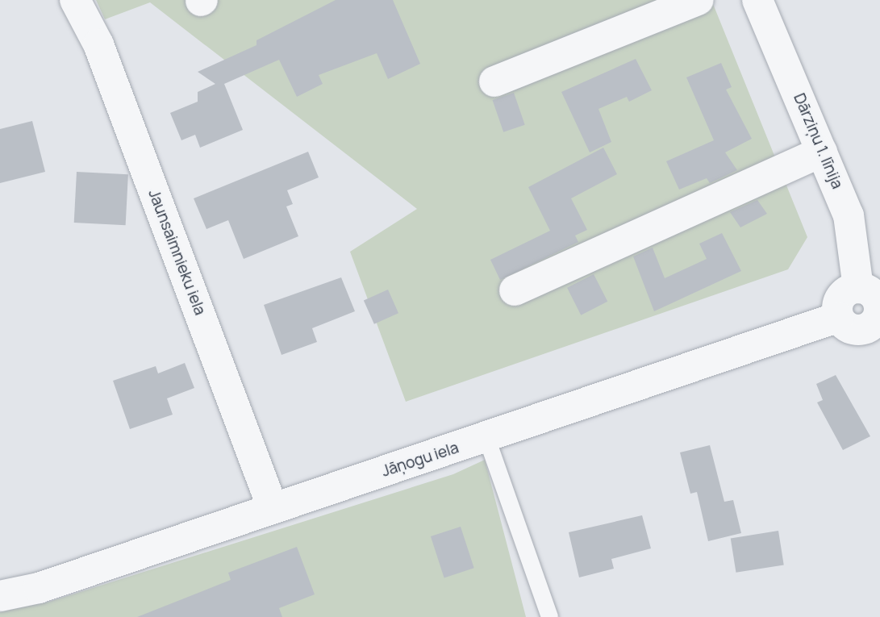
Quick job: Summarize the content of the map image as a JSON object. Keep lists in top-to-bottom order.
{
  "streets": {
    "street": ["Dārziņu 1. līnija", "Jaunsaimnieku iela", "Jāņogu iela"]
  },
  "crossings": [
    ["Jaunsaimnieku iela", "Jāņogu iela"]
  ]
}
